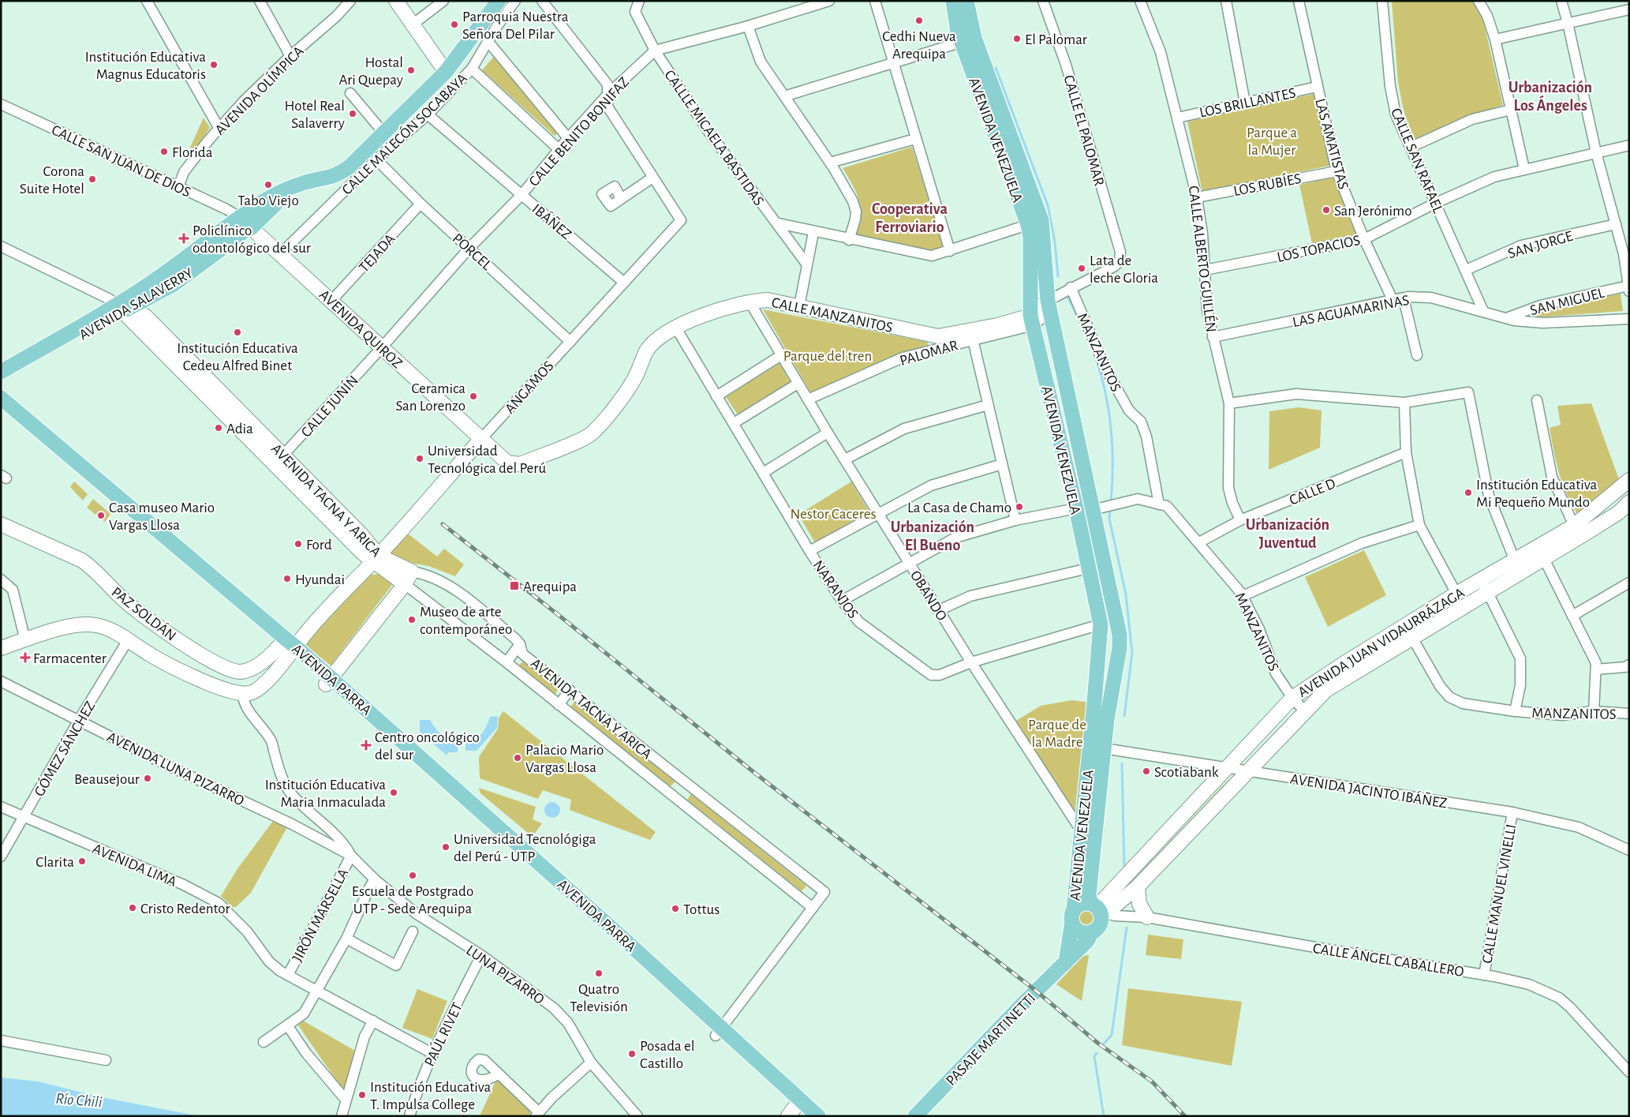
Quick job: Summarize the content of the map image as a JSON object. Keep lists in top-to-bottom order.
{
  "streets": {
    "main road": [
      "AVENIDA VENEZUELA",
      "AVENIDA SALAVERRY",
      "AVENIDA PARRA",
      "PASAJE MARTINETTI"
    ],
    "street": [
      "AVENIDA OLÍMPICA",
      "LOS BRILLANTES",
      "CALLE EL PALOMAR",
      "CALLE BENITO BONIFAZ",
      "CALLE MALECÓN SOCABAYA",
      "CALLLE MICAELA BASTIDAS",
      "LAS AMATISTAS",
      "CALLE SAN JUAN DE DIOS",
      "CALLE SAN RAFAEL",
      "LOS RUBÍES",
      "IBÁÑEZ",
      "SAN JORGE",
      "LOS TOPACIOS",
      "PORCEL",
      "TEJADA",
      "CALLE ALBERTO GUILLÉN",
      "SAN MIGUEL",
      "LAS AGUAMARINAS",
      "CALLE MANZANITOS",
      "AVENIDA QUIROZ",
      "PALOMAR",
      "MANZANITOS",
      "ANGAMOS",
      "CALLE JUNÍN",
      "CALLE D",
      "AVENIDA TACNA Y ARICA",
      "NARANJOS",
      "OBANDO",
      "PAZ SOLDÁN",
      "AVENIDA JUAN VIDAURRÁZAGA",
      "GÓMEZ SÁNCHEZ",
      "AVENIDA LUNA PIZARRO",
      "AVENIDA JACINTO IBÁÑEZ",
      "AVENIDA LIMA",
      "CALLE MANUEL VINELLI",
      "JIRÓN MARSELLA",
      "CALLE ÁNGEL CABALLERO",
      "LUNA PIZARRO",
      "PAÚL RIVET"
    ]
  },
  "crossings": [
    ["AVENIDA OLÍMPICA", "CALLE SAN JUAN DE DIOS"],
    ["LOS BRILLANTES", "LAS AMATISTAS"],
    ["LOS BRILLANTES", "CALLE ALBERTO GUILLÉN"],
    ["CALLE EL PALOMAR", "CALLE MANZANITOS"],
    ["CALLE BENITO BONIFAZ", "CALLLE MICAELA BASTIDAS"],
    ["CALLE BENITO BONIFAZ", "IBÁÑEZ"],
    ["CALLE BENITO BONIFAZ", "PORCEL"],
    ["CALLE BENITO BONIFAZ", "AVENIDA QUIROZ"],
    ["CALLE BENITO BONIFAZ", "CALLE JUNÍN"],
    ["CALLE MALECÓN SOCABAYA", "IBÁÑEZ"],
    ["CALLE MALECÓN SOCABAYA", "PORCEL"],
    ["CALLE MALECÓN SOCABAYA", "AVENIDA QUIROZ"],
    ["AVENIDA VENEZUELA", "CALLE MANZANITOS"],
    ["AVENIDA VENEZUELA", "PALOMAR"],
    ["AVENIDA VENEZUELA", "MANZANITOS"],
    ["AVENIDA VENEZUELA", "NARANJOS"],
    ["AVENIDA VENEZUELA", "OBANDO"],
    ["AVENIDA VENEZUELA", "AVENIDA JUAN VIDAURRÁZAGA"],
    ["AVENIDA VENEZUELA", "AVENIDA JACINTO IBÁÑEZ"],
    ["AVENIDA VENEZUELA", "CALLE ÁNGEL CABALLERO"],
    ["AVENIDA VENEZUELA", "PASAJE MARTINETTI"],
    ["LAS AMATISTAS", "LOS RUBÍES"],
    ["LAS AMATISTAS", "LOS TOPACIOS"],
    ["LAS AMATISTAS", "LAS AGUAMARINAS"],
    ["CALLE SAN JUAN DE DIOS", "AVENIDA SALAVERRY"],
    ["CALLE SAN JUAN DE DIOS", "AVENIDA QUIROZ"],
    ["CALLE SAN RAFAEL", "SAN JORGE"],
    ["CALLE SAN RAFAEL", "LOS TOPACIOS"],
    ["CALLE SAN RAFAEL", "LAS AGUAMARINAS"],
    ["LOS RUBÍES", "CALLE ALBERTO GUILLÉN"],
    ["IBÁÑEZ", "ANGAMOS"],
    ["LOS TOPACIOS", "CALLE ALBERTO GUILLÉN"],
    ["PORCEL", "TEJADA"],
    ["PORCEL", "ANGAMOS"],
    ["TEJADA", "AVENIDA QUIROZ"],
    ["CALLE ALBERTO GUILLÉN", "LAS AGUAMARINAS"],
    ["CALLE ALBERTO GUILLÉN", "CALLE D"],
    ["SAN MIGUEL", "LAS AGUAMARINAS"],
    ["AVENIDA SALAVERRY", "AVENIDA QUIROZ"],
    ["AVENIDA SALAVERRY", "AVENIDA TACNA Y ARICA"],
    ["CALLE MANZANITOS", "AVENIDA QUIROZ"],
    ["CALLE MANZANITOS", "PALOMAR"],
    ["CALLE MANZANITOS", "MANZANITOS"],
    ["CALLE MANZANITOS", "ANGAMOS"],
    ["CALLE MANZANITOS", "NARANJOS"],
    ["CALLE MANZANITOS", "OBANDO"],
    ["AVENIDA QUIROZ", "ANGAMOS"],
    ["AVENIDA QUIROZ", "CALLE JUNÍN"],
    ["PALOMAR", "OBANDO"],
    ["MANZANITOS", "CALLE D"],
    ["MANZANITOS", "NARANJOS"],
    ["MANZANITOS", "OBANDO"],
    ["MANZANITOS", "AVENIDA JUAN VIDAURRÁZAGA"],
    ["ANGAMOS", "AVENIDA TACNA Y ARICA"],
    ["CALLE JUNÍN", "AVENIDA TACNA Y ARICA"],
    ["NARANJOS", "OBANDO"],
    ["PAZ SOLDÁN", "AVENIDA PARRA"],
    ["AVENIDA JUAN VIDAURRÁZAGA", "AVENIDA JACINTO IBÁÑEZ"],
    ["AVENIDA JUAN VIDAURRÁZAGA", "CALLE ÁNGEL CABALLERO"],
    ["AVENIDA JUAN VIDAURRÁZAGA", "PASAJE MARTINETTI"],
    ["GÓMEZ SÁNCHEZ", "AVENIDA LUNA PIZARRO"],
    ["GÓMEZ SÁNCHEZ", "AVENIDA LIMA"],
    ["AVENIDA LUNA PIZARRO", "JIRÓN MARSELLA"],
    ["AVENIDA LUNA PIZARRO", "LUNA PIZARRO"],
    ["AVENIDA JACINTO IBÁÑEZ", "CALLE MANUEL VINELLI"],
    ["AVENIDA LIMA", "JIRÓN MARSELLA"],
    ["AVENIDA LIMA", "PAÚL RIVET"],
    ["CALLE MANUEL VINELLI", "CALLE ÁNGEL CABALLERO"],
    ["JIRÓN MARSELLA", "LUNA PIZARRO"],
    ["CALLE ÁNGEL CABALLERO", "PASAJE MARTINETTI"],
    ["LUNA PIZARRO", "PAÚL RIVET"]
  ],
  "districts": [
    "Urbanización Los Ángeles",
    "Cooperativa Ferroviario",
    "Urbanización Juventud",
    "Urbanización El Bueno"
  ],
  "water": ["Río Chili"],
  "parks": [
    "Parque a la Mujer",
    "Parque del tren",
    "Nestor Caceres",
    "Parque de la Madre"
  ],
  "places": {
    "other": [
      "Cedhi Nueva Arequipa",
      "Parroquia Nuestra Señora Del Pilar",
      "El Palomar",
      "Institución Educativa Magnus Educatoris",
      "Hostal Ari Quepay",
      "Hotel Real Salaverry",
      "Florida",
      "Corona Suite Hotel",
      "Tabo Viejo",
      "San Jerónimo",
      "Lata de leche Gloria",
      "Institución Educativa Cedeu Alfred Binet",
      "Ceramica San Lorenzo",
      "Adia",
      "Universidad Tecnológica del Perú",
      "Institución Educativa Mi Pequeño Mundo",
      "La Casa de Chamo",
      "Casa museo Mario Vargas Llosa",
      "Ford",
      "Hyundai",
      "Museo de arte contemporáneo",
      "Palacio Mario Vargas Llosa",
      "Scotiabank",
      "Beausejour",
      "Institución Educativa Maria Inmaculada",
      "Universidad Tecnológiga del Perú - UTP",
      "Clarita",
      "Escuela de Postgrado UTP - Sede Arequipa",
      "Cristo Redentor",
      "Tottus",
      "Quatro Televisión",
      "Posada el Castillo",
      "Institución Educativa T. Impulsa College"
    ],
    "health": ["Policlínico odontológico del sur", "Farmacenter", "Centro oncológico del sur"],
    "transit": ["Arequipa"]
  }
}
